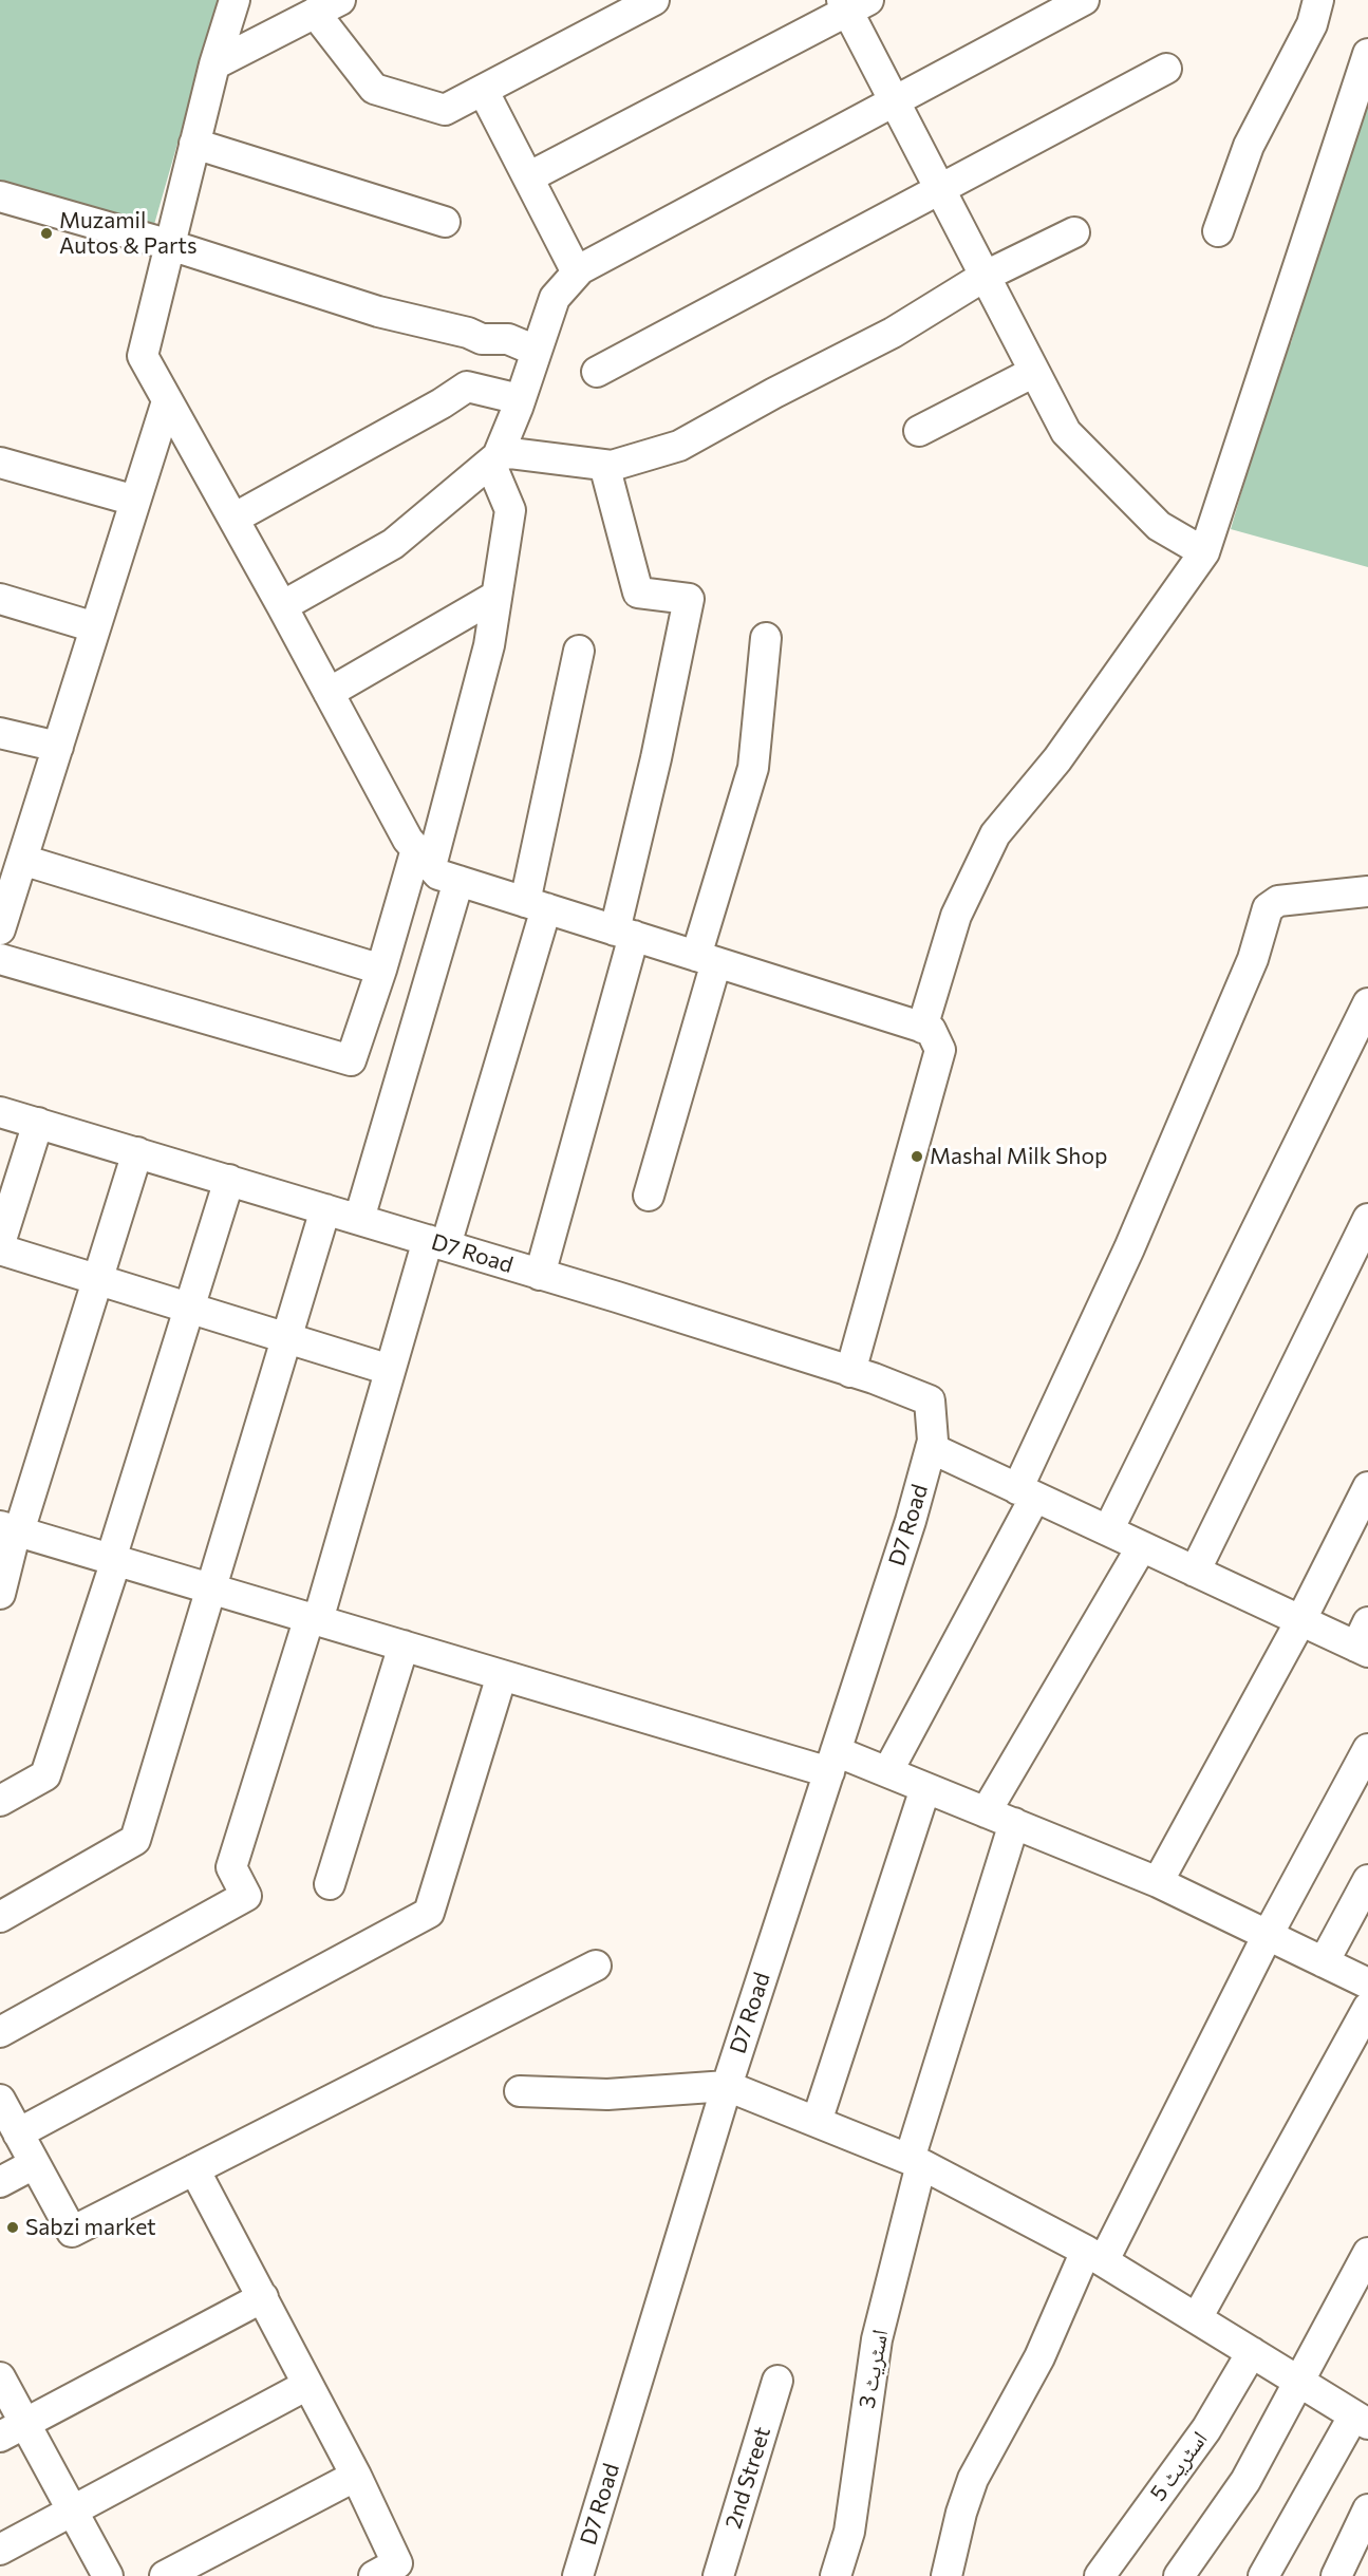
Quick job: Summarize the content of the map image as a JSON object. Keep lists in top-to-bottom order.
{
  "streets": {
    "street": [
      "D7 Road",
      "اسٹریٹ 3",
      "اسٹریٹ 5",
      "2nd Street"
    ]
  },
  "places": ["Muzamil Autos & Parts", "Mashal Milk Shop", "Sabzi market"]
}
